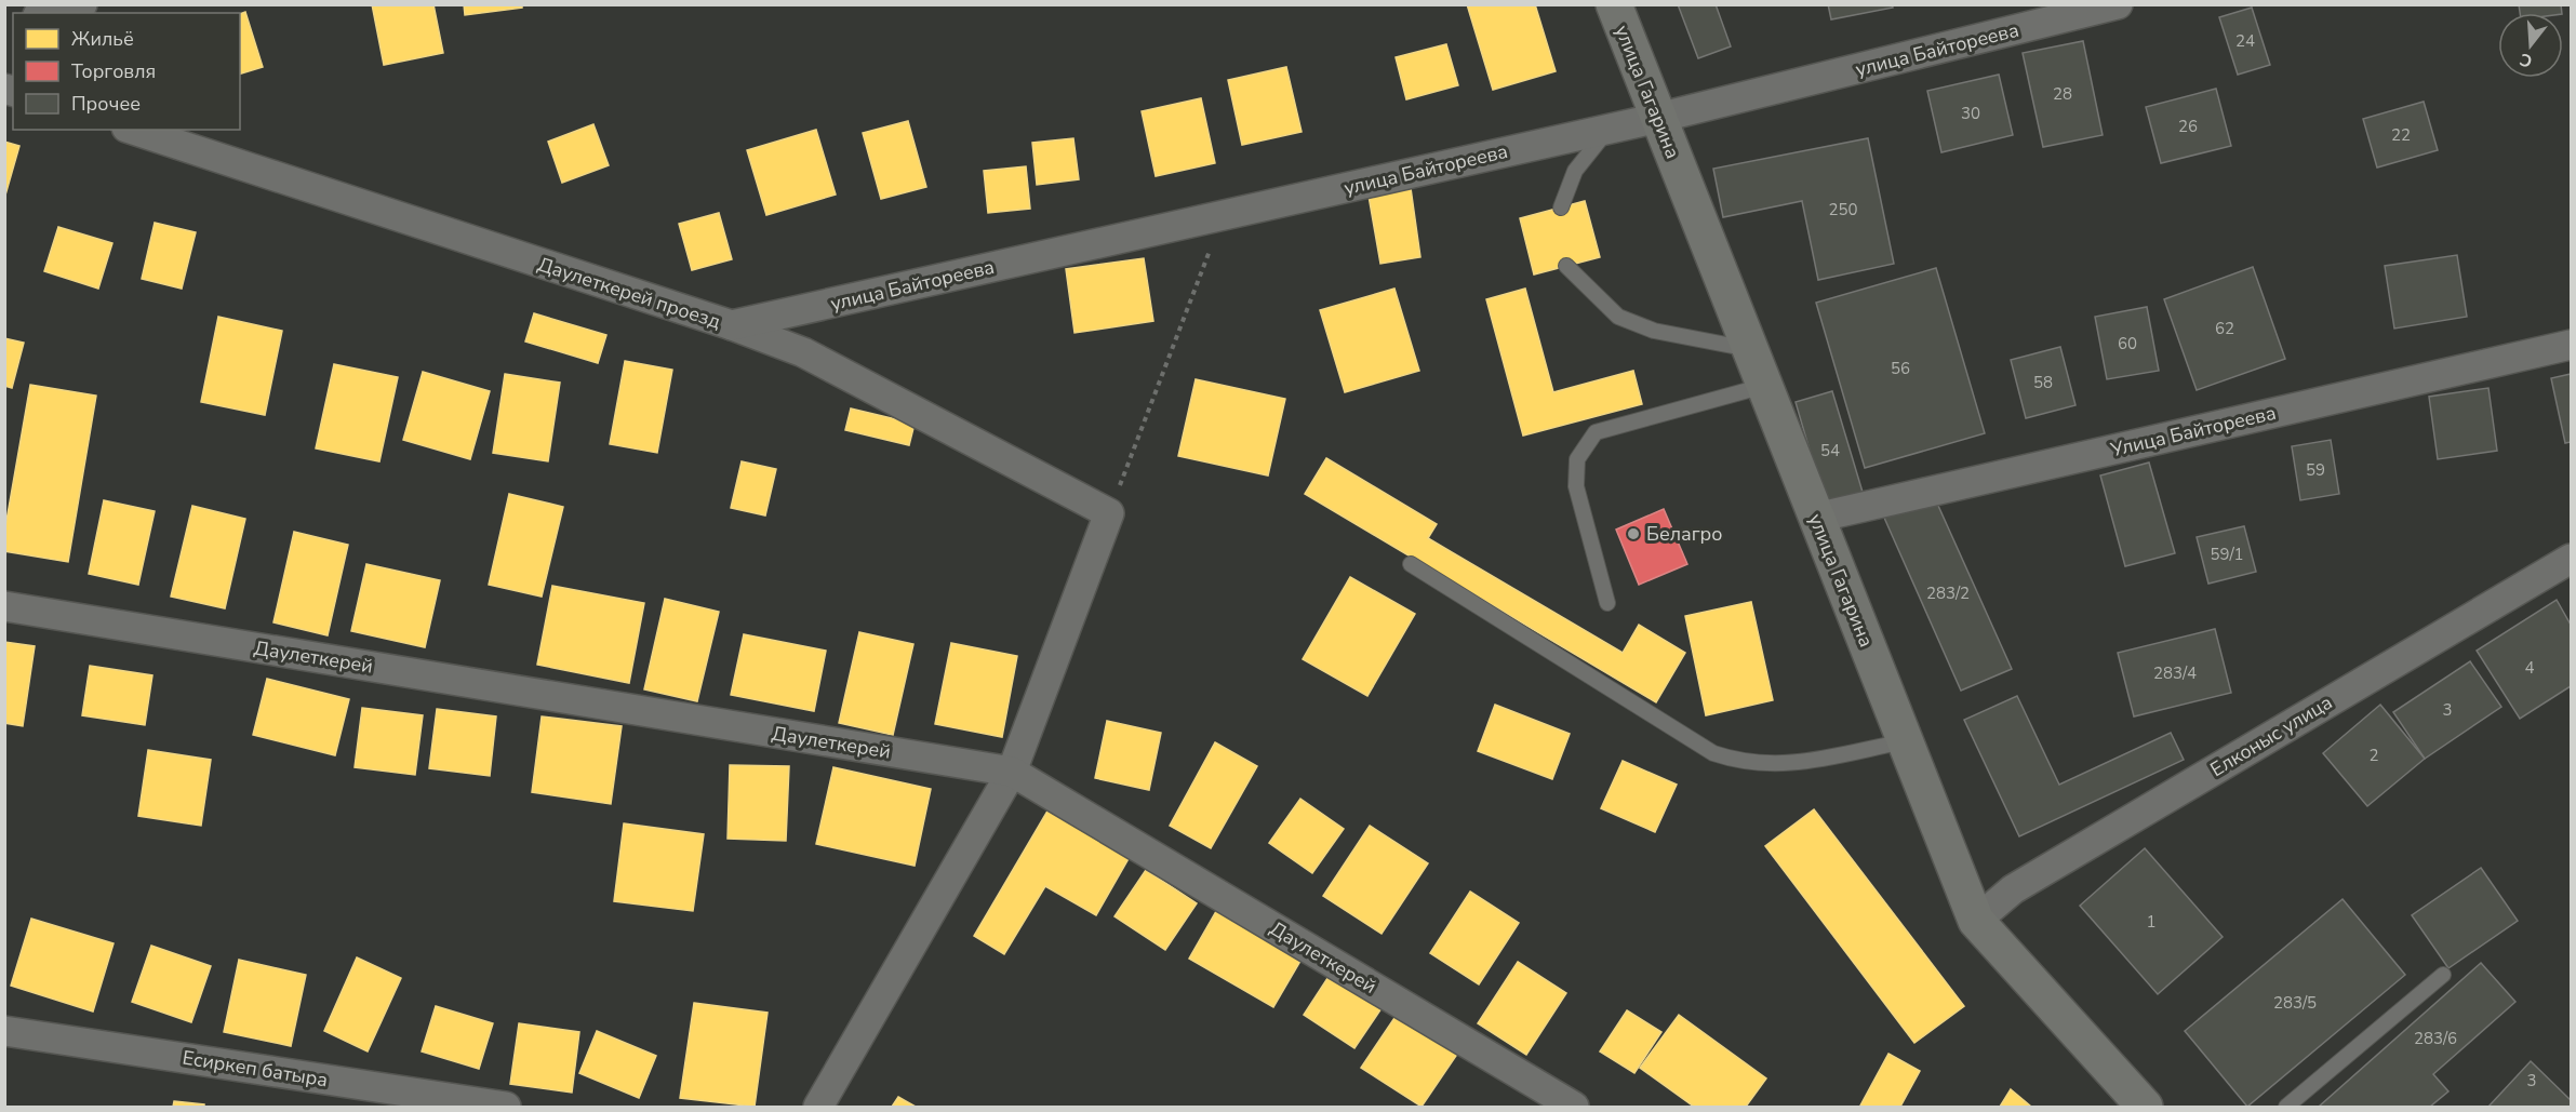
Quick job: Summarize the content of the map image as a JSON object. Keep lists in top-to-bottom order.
{
  "streets": {
    "main road": ["улица Гагарина"],
    "street": [
      "улица Байтореева",
      "Даулеткерей проезд",
      "Улица Байтореева",
      "Даулеткерей",
      "Елконыс улица",
      "Есиркеп батыра"
    ]
  },
  "crossings": [
    ["улица Байтореева", "улица Гагарина"],
    ["улица Байтореева", "Даулеткерей проезд"],
    ["улица Гагарина", "Улица Байтореева"],
    ["улица Гагарина", "Елконыс улица"]
  ],
  "places": ["Белагро"],
  "house_numbers": [
    "24",
    "28",
    "30",
    "26",
    "22",
    "250",
    "62",
    "60",
    "56",
    "58",
    "54",
    "59",
    "59/1",
    "283/2",
    "4",
    "283/4",
    "3",
    "2",
    "1",
    "283/5",
    "283/6",
    "3"
  ],
  "legend": ["Жильё", "Торговля", "Прочее"],
  "north": "bottom"
}
